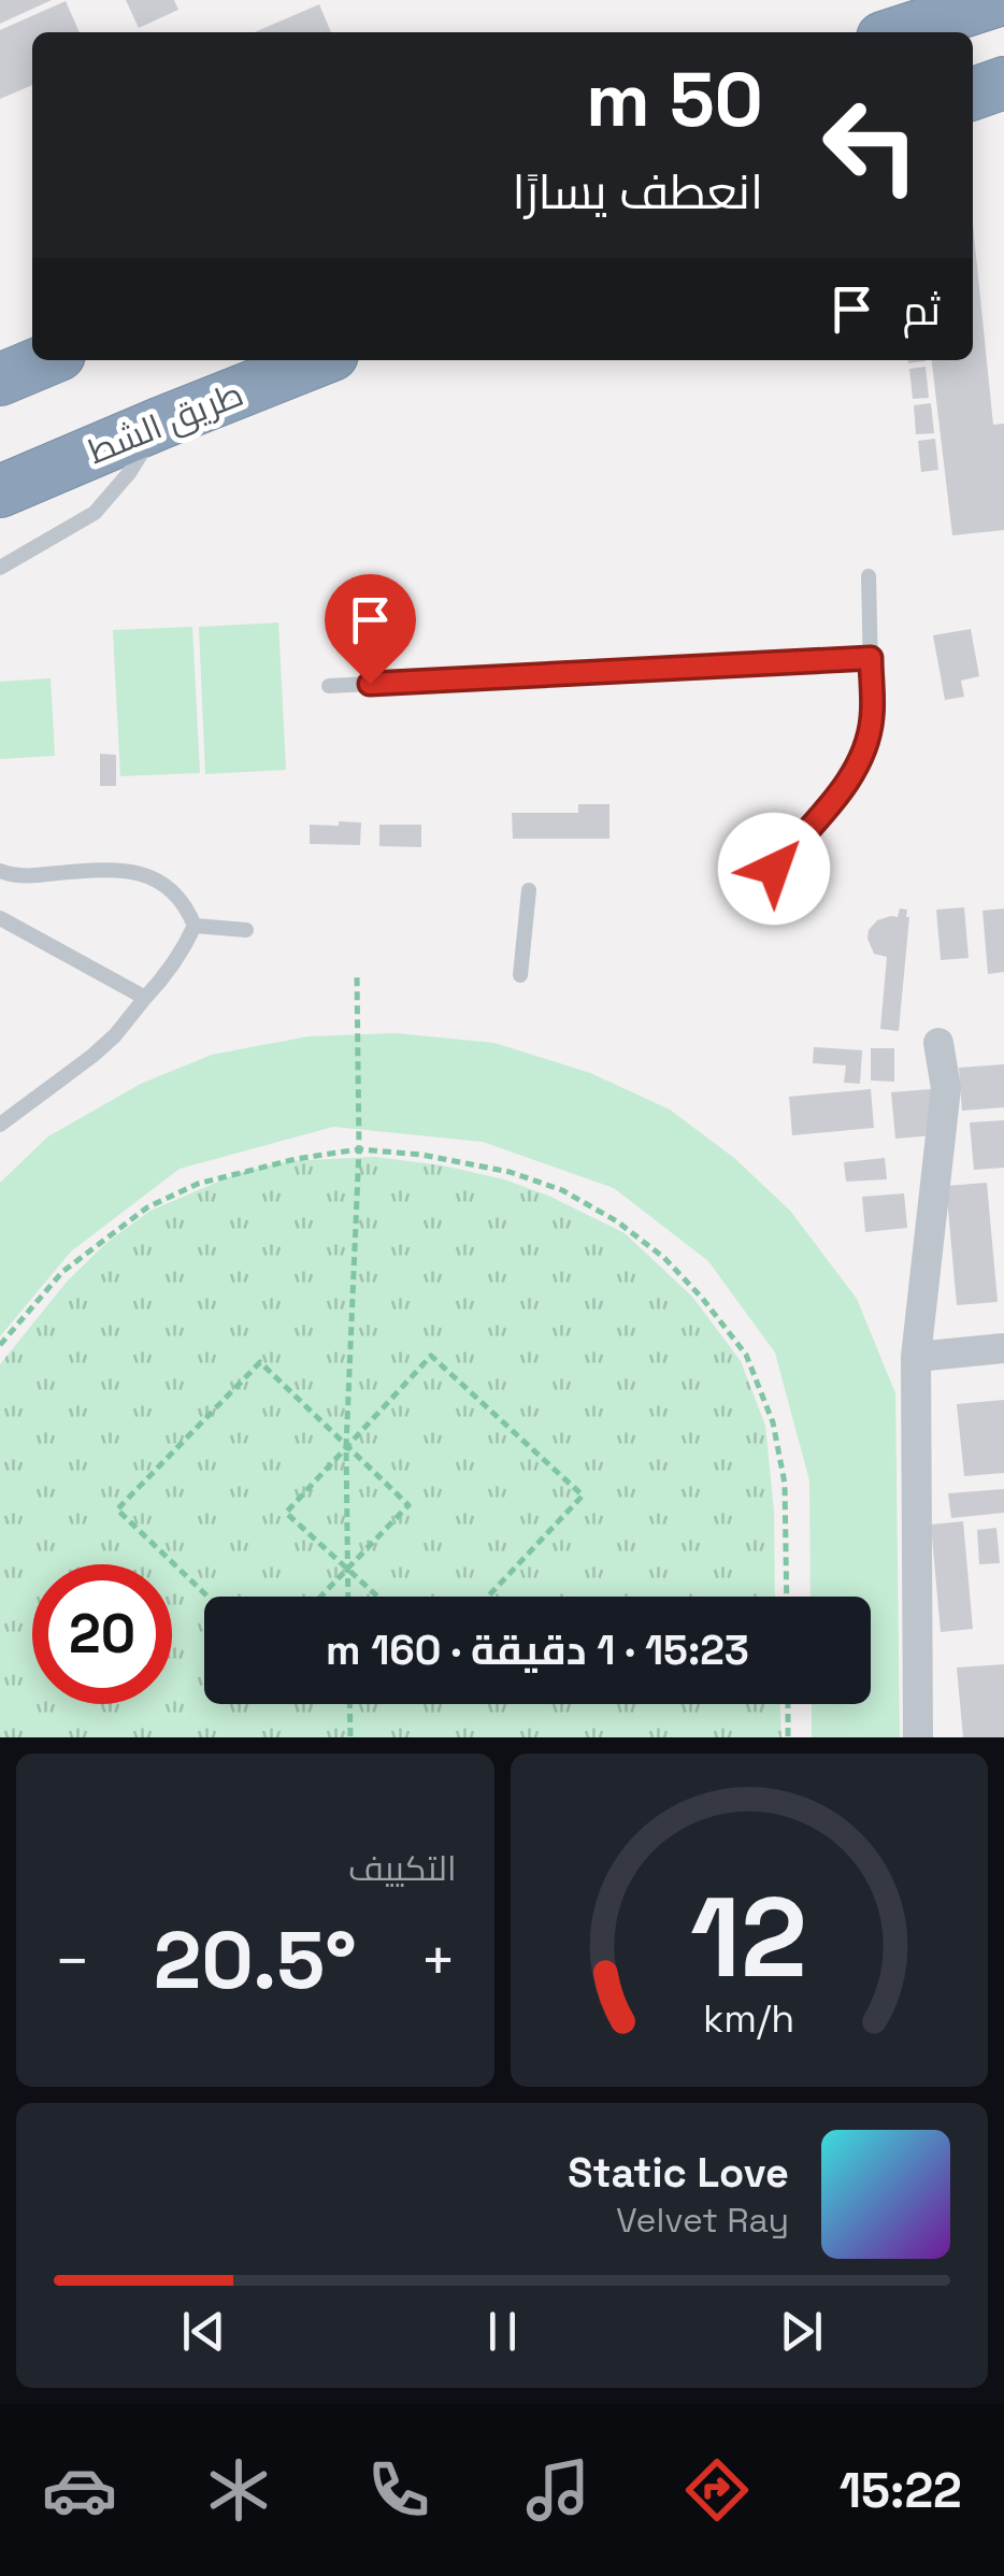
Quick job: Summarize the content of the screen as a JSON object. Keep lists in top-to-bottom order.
{
  "streets": {
    "highway": ["طريق الشط"]
  },
  "page": {
    "turn": ["50 m", "انعطف يسارًا"],
    "then": "ثم",
    "limit": "20",
    "trip": "15:23 · 1 دقيقة · 160 m",
    "tile": "التكييف",
    "heat": ["−", "20.5°", "+"],
    "song": ["Static Love", "Velvet Ray"],
    "tabs": "15:22",
    "gauge": ["12", "km/h"]
  }
}
